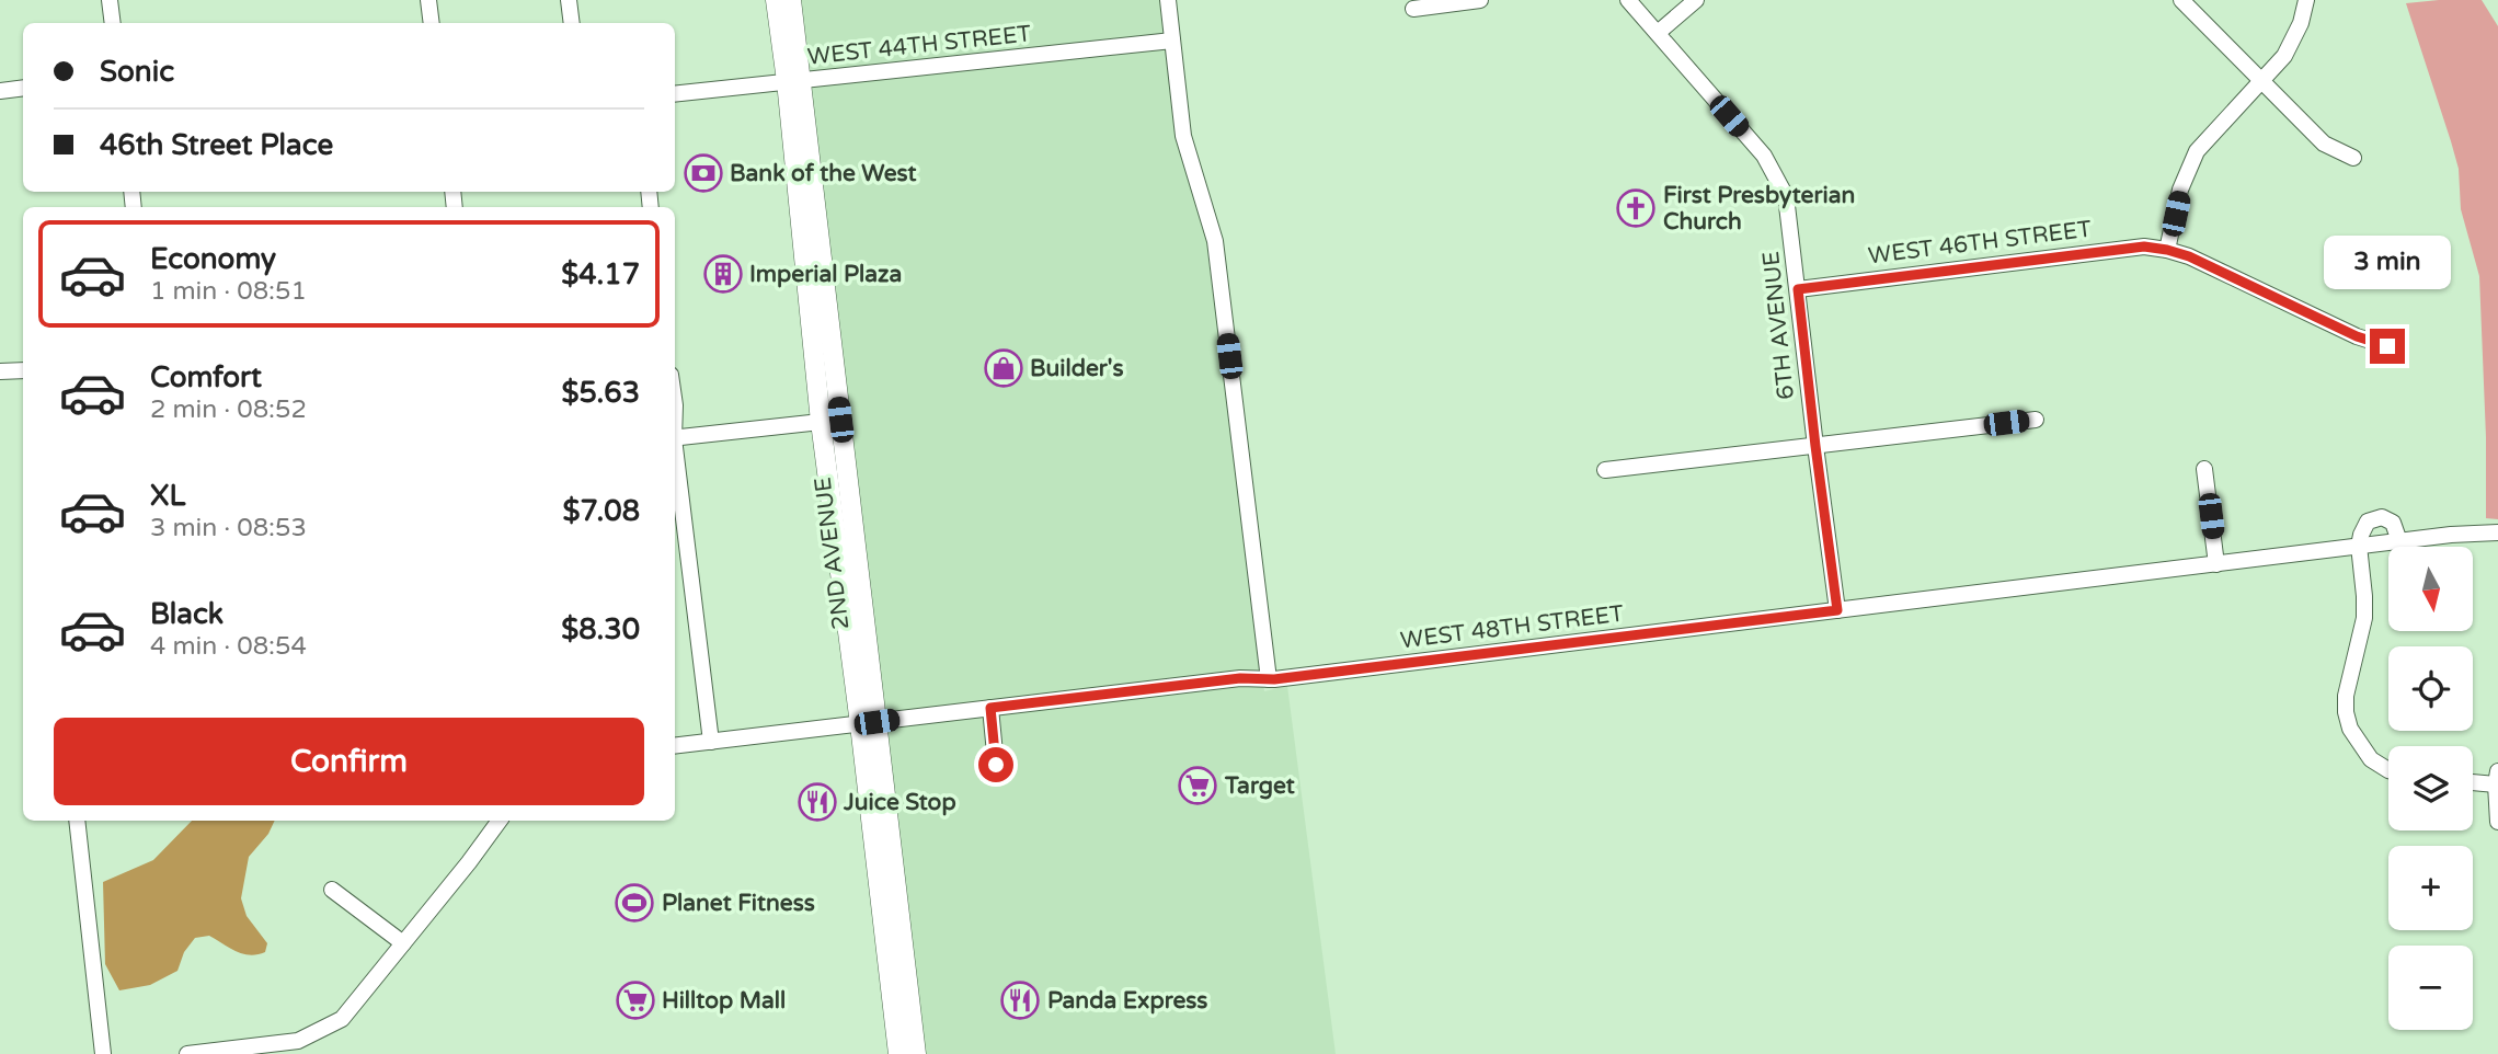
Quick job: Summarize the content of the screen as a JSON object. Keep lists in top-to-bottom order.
{
  "streets": {
    "main road": ["2ND AVENUE"],
    "street": [
      "WEST 44TH STREET",
      "WEST 46TH STREET",
      "6TH AVENUE",
      "WEST 48TH STREET"
    ]
  },
  "crossings": [
    ["WEST 44TH STREET", "2ND AVENUE"],
    ["WEST 46TH STREET", "6TH AVENUE"],
    ["6TH AVENUE", "WEST 48TH STREET"],
    ["2ND AVENUE", "WEST 48TH STREET"]
  ],
  "places": {
    "bank": ["Bank of the West"],
    "church": ["First Presbyterian Church"],
    "building": ["Imperial Plaza"],
    "shop": ["Builder's"],
    "supermarket": ["Target", "Hilltop Mall"],
    "restaurant": ["Juice Stop", "Panda Express"],
    "sports": ["Planet Fitness"]
  },
  "north": "bottom",
  "page": {
    "banner": ["Sonic", "46th Street Place"],
    "list": [
      {
        "name": "Economy",
        "note": "1 min · 08:51",
        "value": "$4.17"
      },
      {
        "name": "Comfort",
        "note": "2 min · 08:52",
        "value": "$5.63"
      },
      {
        "name": "XL",
        "note": "3 min · 08:53",
        "value": "$7.08"
      },
      {
        "name": "Black",
        "note": "4 min · 08:54",
        "value": "$8.30"
      }
    ],
    "bubble": "3 min",
    "map_buttons": ["+", "−"],
    "buttons": "Confirm"
  }
}
